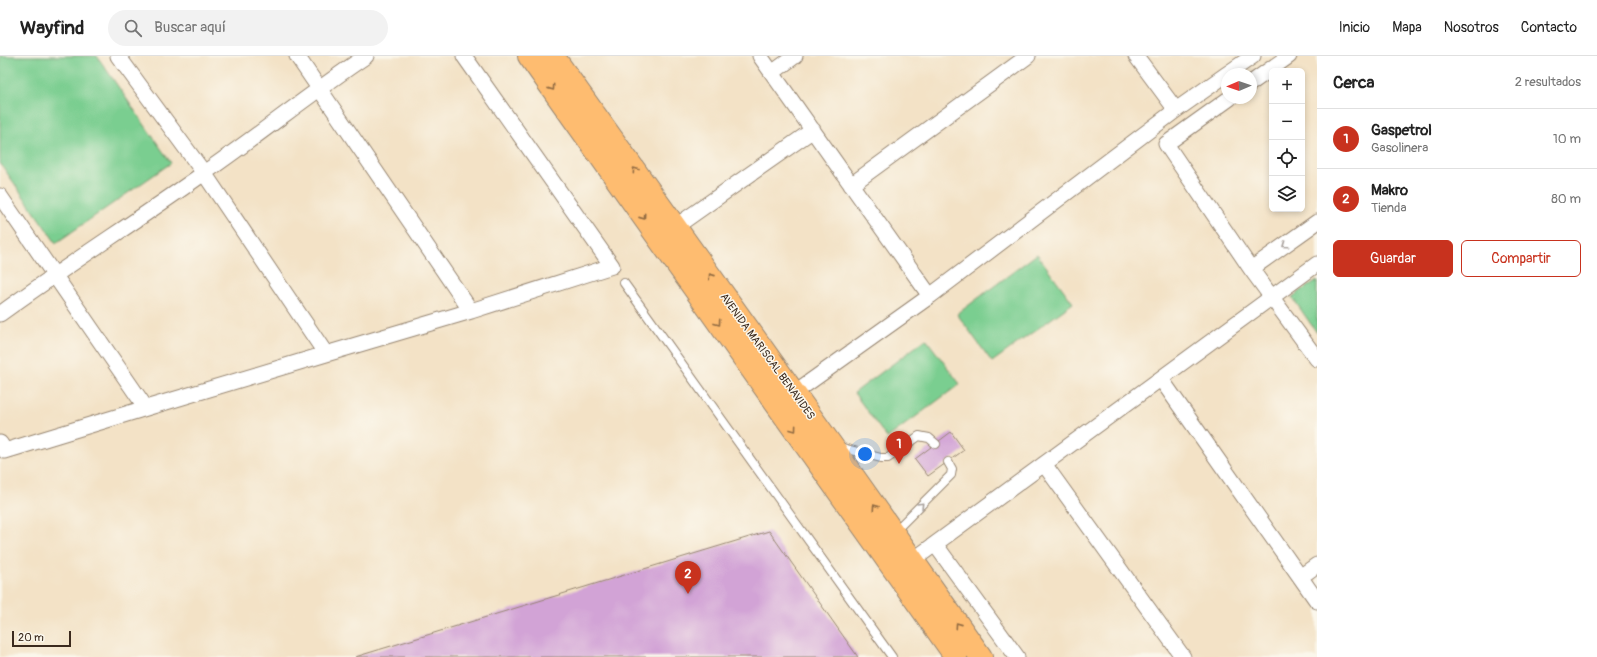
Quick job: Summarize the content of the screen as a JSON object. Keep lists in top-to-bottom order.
{
  "streets": {
    "highway": ["AVENIDA MARISCAL BENAVIDES"]
  },
  "scale_bar": "20 m",
  "north": "left",
  "page": {
    "header": "Wayfind",
    "search": "Buscar aquí",
    "nav": [
      "Inicio",
      "Mapa",
      "Nosotros",
      "Contacto"
    ],
    "heading": ["Cerca", "2 resultados"],
    "map_buttons": ["+", "−"],
    "list": [
      {
        "mark": "1",
        "name": "Gaspetrol",
        "note": "Gasolinera",
        "value": "10 m"
      },
      {
        "mark": "2",
        "name": "Makro",
        "note": "Tienda",
        "value": "80 m"
      }
    ],
    "buttons": ["Guardar", "Compartir"],
    "pins": ["1", "2"],
    "scale": "20 m"
  }
}
